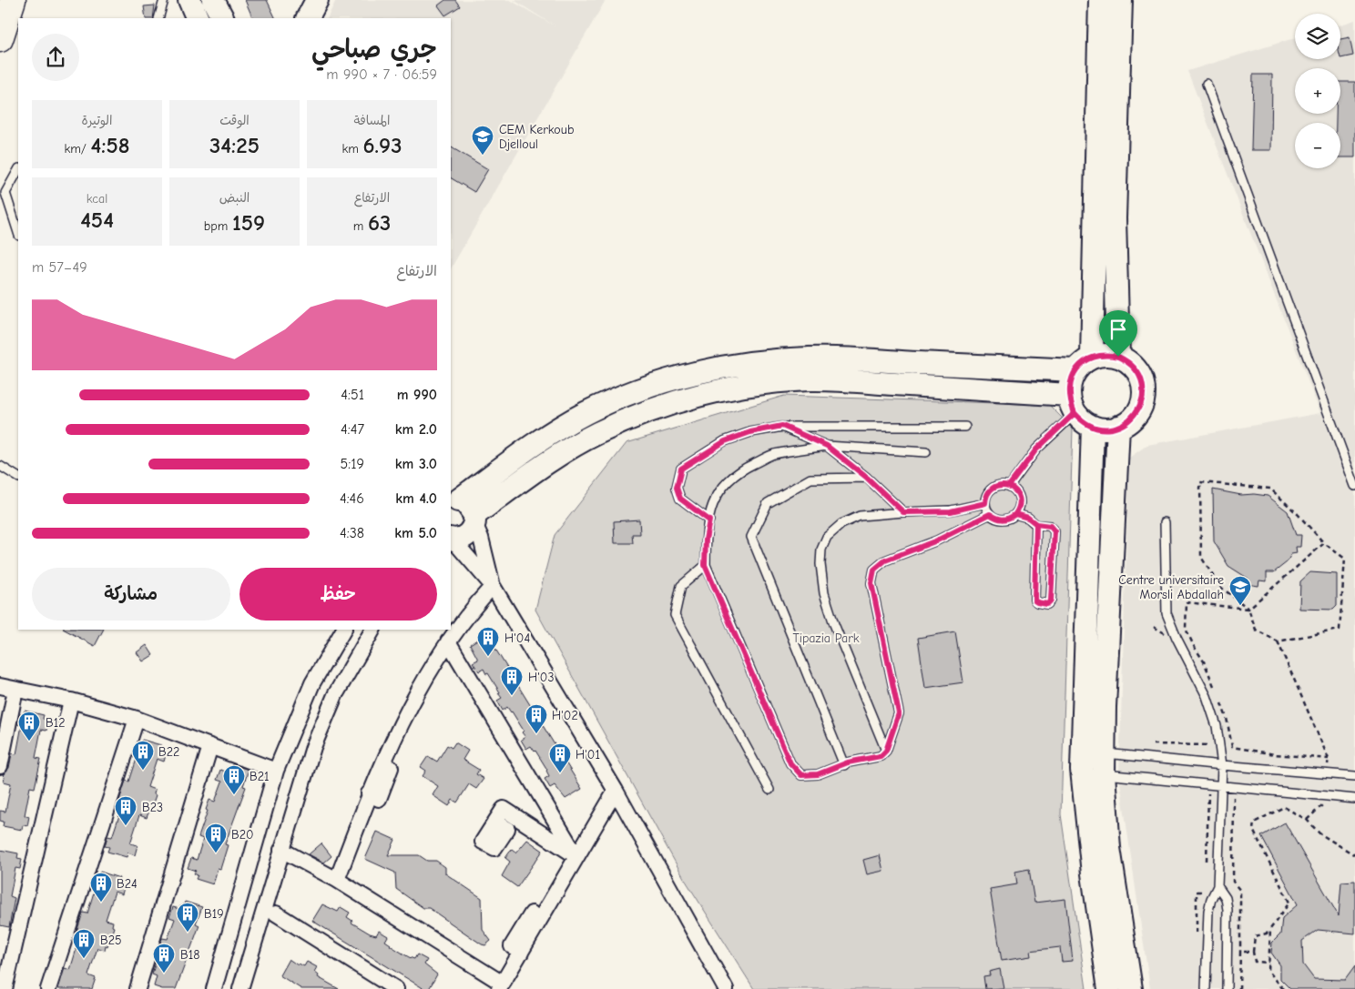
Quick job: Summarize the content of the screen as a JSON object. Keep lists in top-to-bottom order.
{
  "parks": ["Tipazia Park"],
  "places": {
    "school or university": ["CEM Kerkoub Djelloul", "Centre universitaire Morsli Abdallah"],
    "building": [
      "H'04",
      "H'03",
      "H'02",
      "B12",
      "B22",
      "H'01",
      "B21",
      "B23",
      "B20",
      "B24",
      "B19",
      "B25",
      "B18"
    ]
  },
  "page": {
    "map_buttons": ["+", "−"],
    "heading": ["جري صباحي", "06:59 · 7 × 990 m"],
    "stats": [
      ["المسافة", "6.93 km"],
      ["الوقت", "34:25"],
      ["الوتيرة", "4:58 /km"],
      ["الارتفاع", "63 m"],
      ["النبض", "159 bpm"],
      ["kcal", "454"]
    ],
    "chart": ["الارتفاع", "49–57 m"],
    "list": [
      {
        "name": "990 m",
        "note": "4:51"
      },
      {
        "name": "2.0 km",
        "note": "4:47"
      },
      {
        "name": "3.0 km",
        "note": "5:19"
      },
      {
        "name": "4.0 km",
        "note": "4:46"
      },
      {
        "name": "5.0 km",
        "note": "4:38"
      }
    ],
    "buttons": ["حفظ", "مشاركة"]
  }
}
